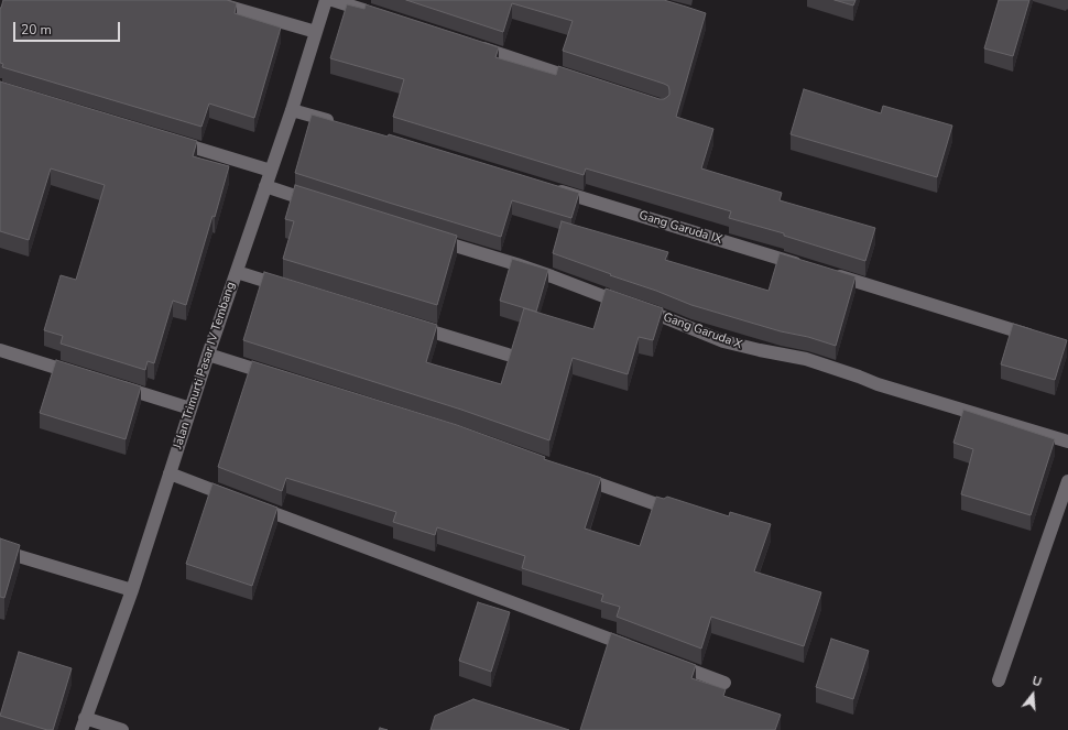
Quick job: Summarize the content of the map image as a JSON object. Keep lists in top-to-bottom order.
{
  "streets": {
    "street": ["Gang Garuda IX", "Gang Garuda X", "Jalan Trimurti Pasar IV Tembang"]
  },
  "scale_bar": "20 m",
  "north": "top"
}
